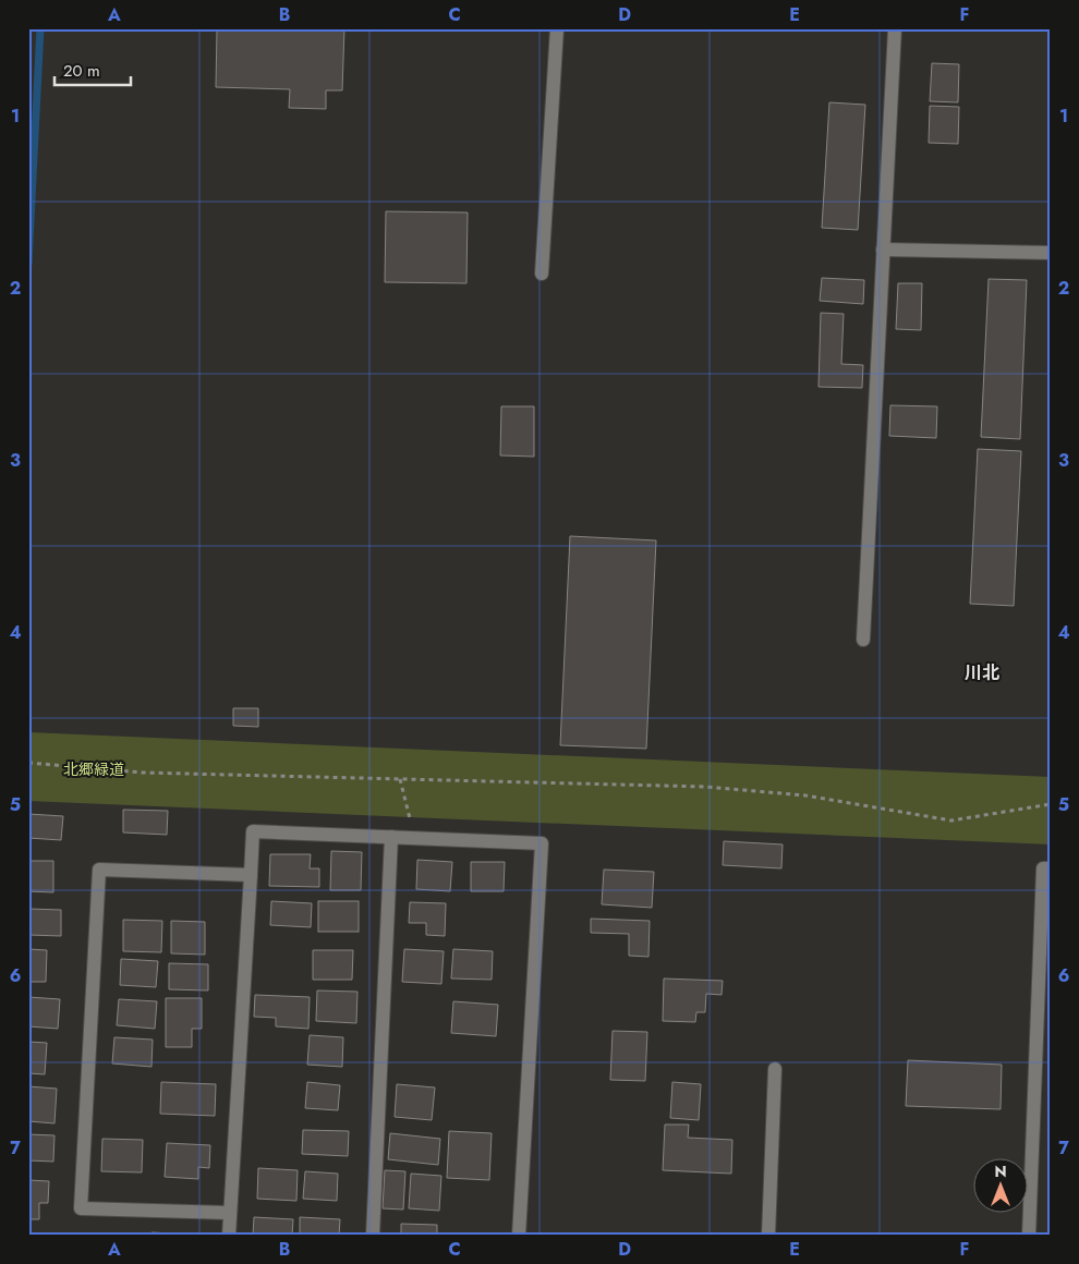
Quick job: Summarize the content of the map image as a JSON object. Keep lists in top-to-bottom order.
{
  "districts": ["川北"],
  "parks": ["北郷緑道"],
  "scale_bar": "20 m",
  "north": "top",
  "grid": {
    "columns": [
      "A",
      "B",
      "C",
      "D",
      "E",
      "F"
    ],
    "rows": [
      "1",
      "2",
      "3",
      "4",
      "5",
      "6",
      "7"
    ]
  }
}
